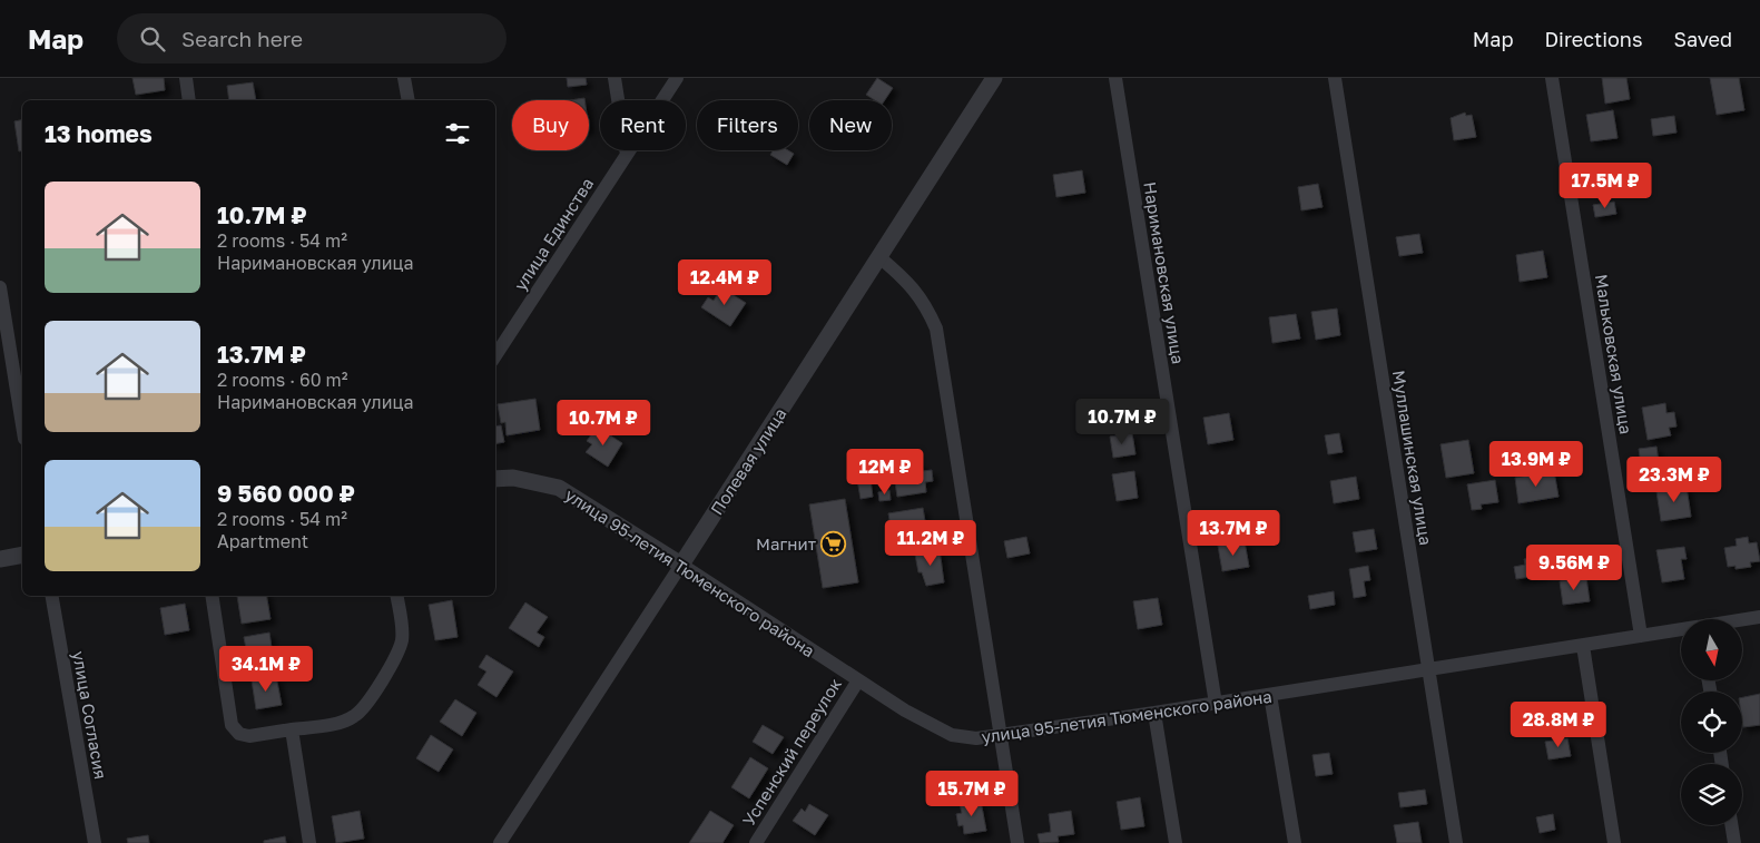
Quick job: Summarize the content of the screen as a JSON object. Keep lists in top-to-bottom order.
{
  "streets": {
    "street": [
      "улица Единства",
      "Наримановская улица",
      "Мальковская улица",
      "Муллашинская улица",
      "Полевая улица",
      "улица 95-летия Тюменского района",
      "улица Согласия",
      "Успенский переулок"
    ]
  },
  "crossings": [
    ["Наримановская улица", "улица 95-летия Тюменского района"],
    ["Мальковская улица", "улица 95-летия Тюменского района"],
    ["Муллашинская улица", "улица 95-летия Тюменского района"],
    ["Полевая улица", "улица 95-летия Тюменского района"],
    ["улица 95-летия Тюменского района", "Успенский переулок"]
  ],
  "places": {
    "supermarket": ["Магнит"]
  },
  "north": "bottom",
  "page": {
    "header": "Map",
    "search": "Search here",
    "nav": ["Map", "Directions", "Saved"],
    "chip": [
      "Buy",
      "Rent",
      "Filters",
      "New"
    ],
    "heading": "13 homes",
    "price": [
      "17.5M ₽",
      "12.4M ₽",
      "10.7M ₽",
      "10.7M ₽",
      "13.9M ₽",
      "12M ₽",
      "23.3M ₽",
      "13.7M ₽",
      "11.2M ₽",
      "9.56M ₽",
      "34.1M ₽",
      "28.8M ₽",
      "15.7M ₽"
    ],
    "list": [
      {
        "name": "10.7M ₽",
        "note": "2 rooms · 54 m² · Наримановская улица"
      },
      {
        "name": "13.7M ₽",
        "note": "2 rooms · 60 m² · Наримановская улица"
      },
      {
        "name": "9 560 000 ₽",
        "note": "2 rooms · 54 m² · Apartment"
      }
    ]
  }
}
